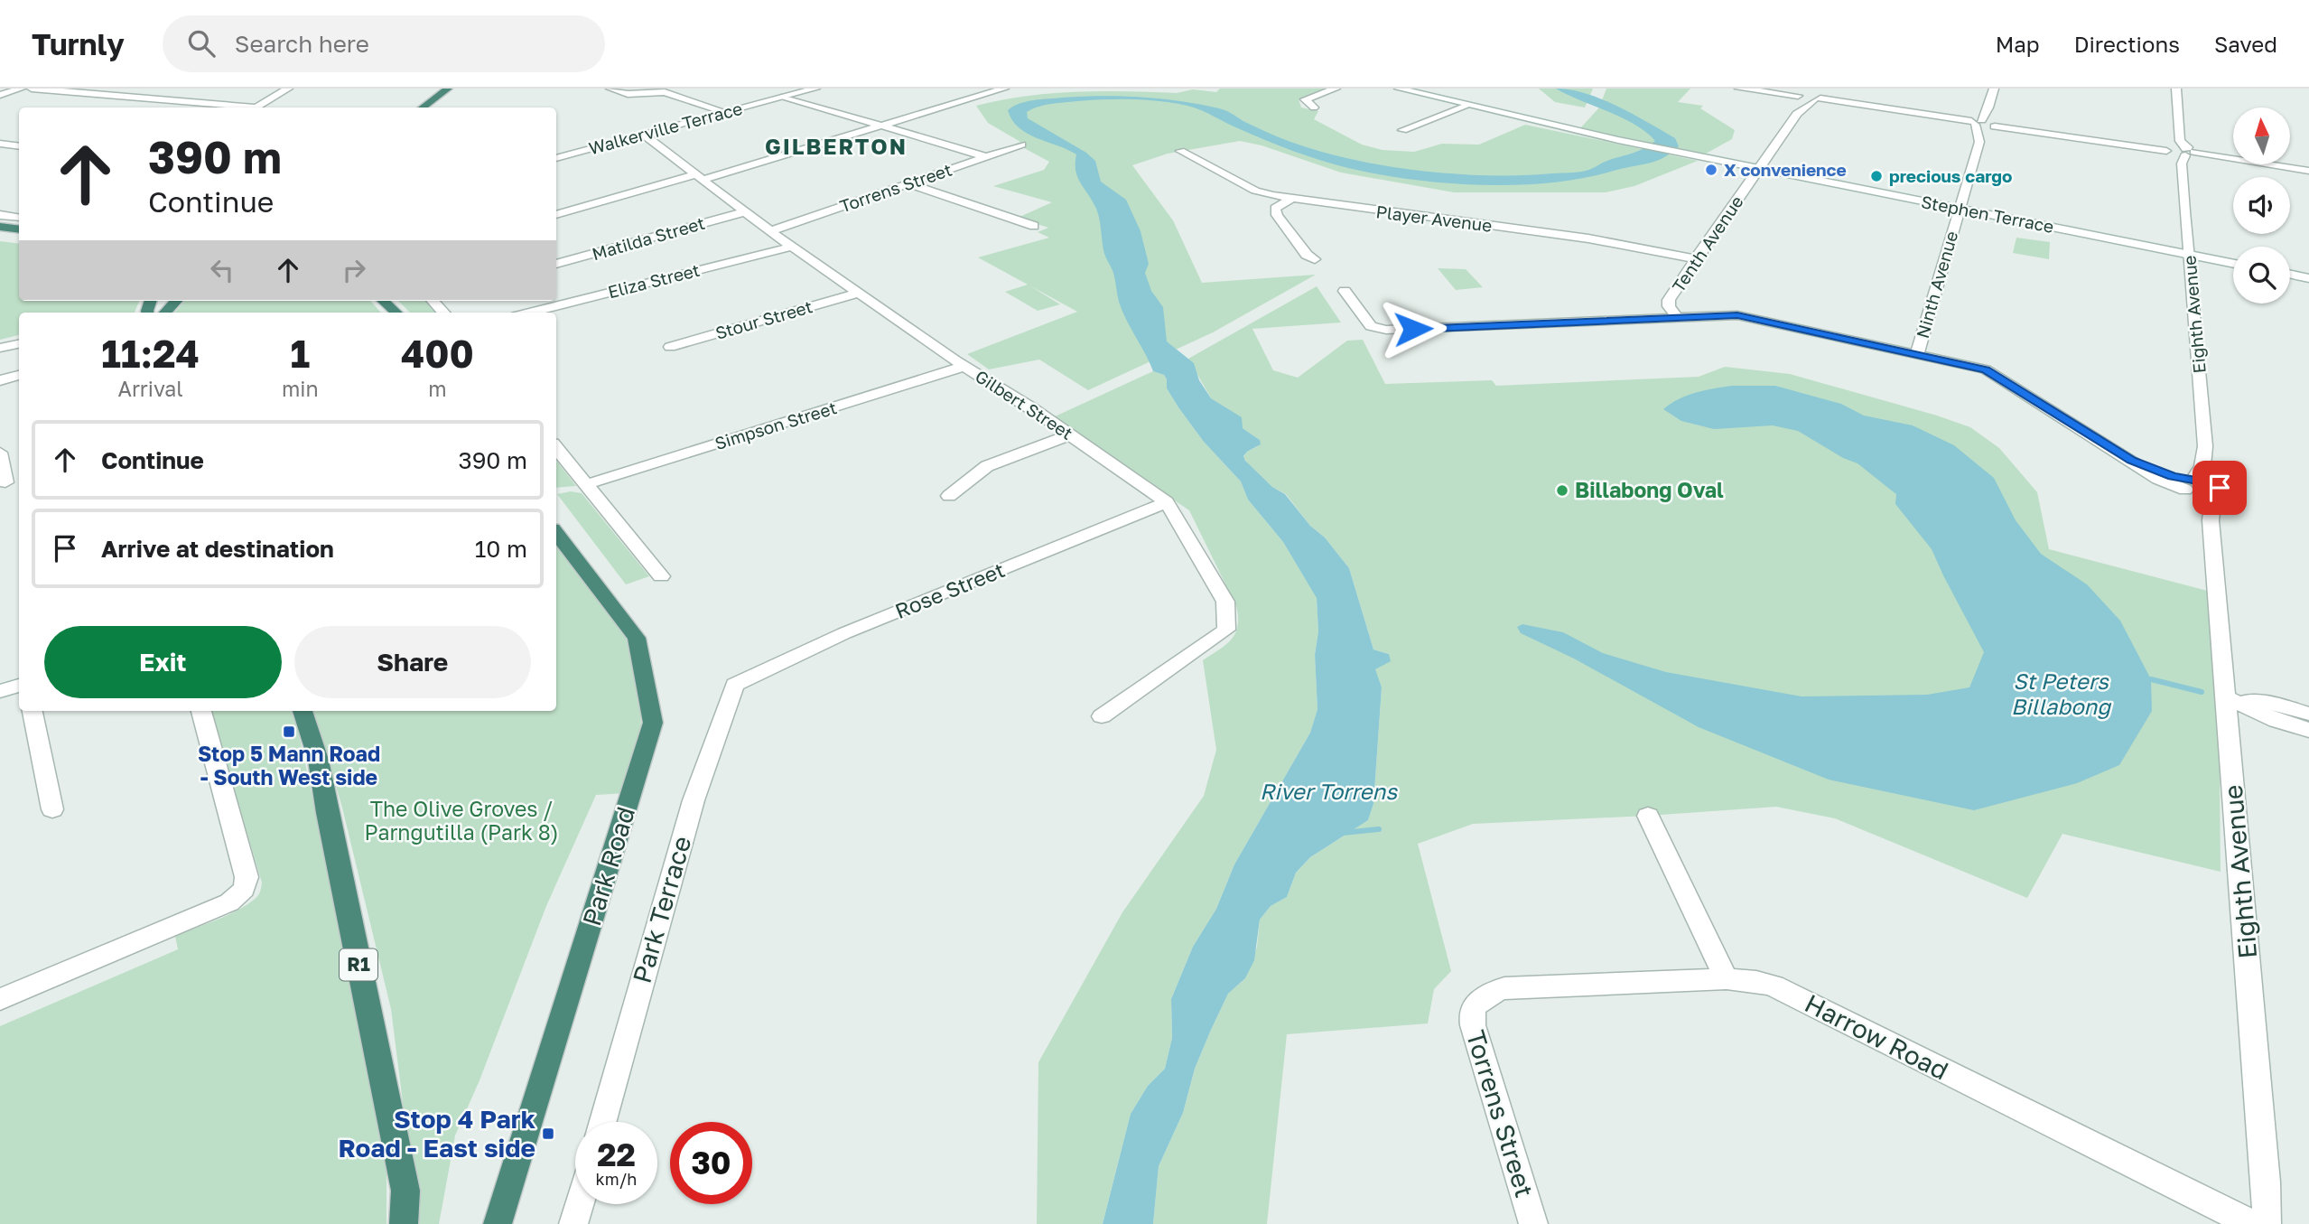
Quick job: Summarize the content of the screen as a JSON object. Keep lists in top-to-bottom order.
{
  "streets": {
    "highway": ["Park Road", "R1"],
    "street": [
      "Walkerville Terrace",
      "Torrens Street",
      "Stephen Terrace",
      "Player Avenue",
      "Matilda Street",
      "Tenth Avenue",
      "Eliza Street",
      "Ninth Avenue",
      "Eighth Avenue",
      "Stour Street",
      "Gilbert Street",
      "Simpson Street",
      "Rose Street",
      "Park Terrace",
      "Harrow Road"
    ]
  },
  "crossings": [
    ["Walkerville Terrace", "Gilbert Street"],
    ["Torrens Street", "Gilbert Street"],
    ["Torrens Street", "Harrow Road"],
    ["Stephen Terrace", "Tenth Avenue"],
    ["Stephen Terrace", "Ninth Avenue"],
    ["Stephen Terrace", "Eighth Avenue"],
    ["Player Avenue", "Tenth Avenue"],
    ["Matilda Street", "Gilbert Street"],
    ["Eliza Street", "Gilbert Street"],
    ["Stour Street", "Gilbert Street"],
    ["Gilbert Street", "Simpson Street"],
    ["Gilbert Street", "Rose Street"],
    ["Rose Street", "Park Terrace"]
  ],
  "districts": ["GILBERTON"],
  "water": ["St Peters Billabong", "River Torrens"],
  "parks": ["The Olive Groves / Parngutilla (Park 8)"],
  "places": {
    "other": ["X convenience", "precious cargo", "Billabong Oval"],
    "transit": ["Stop 5 Mann Road - South West side", "Stop 4 Park Road - East side"]
  },
  "north": "top",
  "page": {
    "header": "Turnly",
    "search": "Search here",
    "nav": ["Map", "Directions", "Saved"],
    "turn": ["390 m", "Continue"],
    "eta": [
      "11:24",
      "Arrival",
      "1",
      "min",
      "400",
      "m"
    ],
    "list": [
      {
        "name": "Continue",
        "value": "390 m"
      },
      {
        "name": "Arrive at destination",
        "value": "10 m"
      }
    ],
    "buttons": ["Exit", "Share"],
    "speed": "22 km/h",
    "limit": "30"
  }
}
